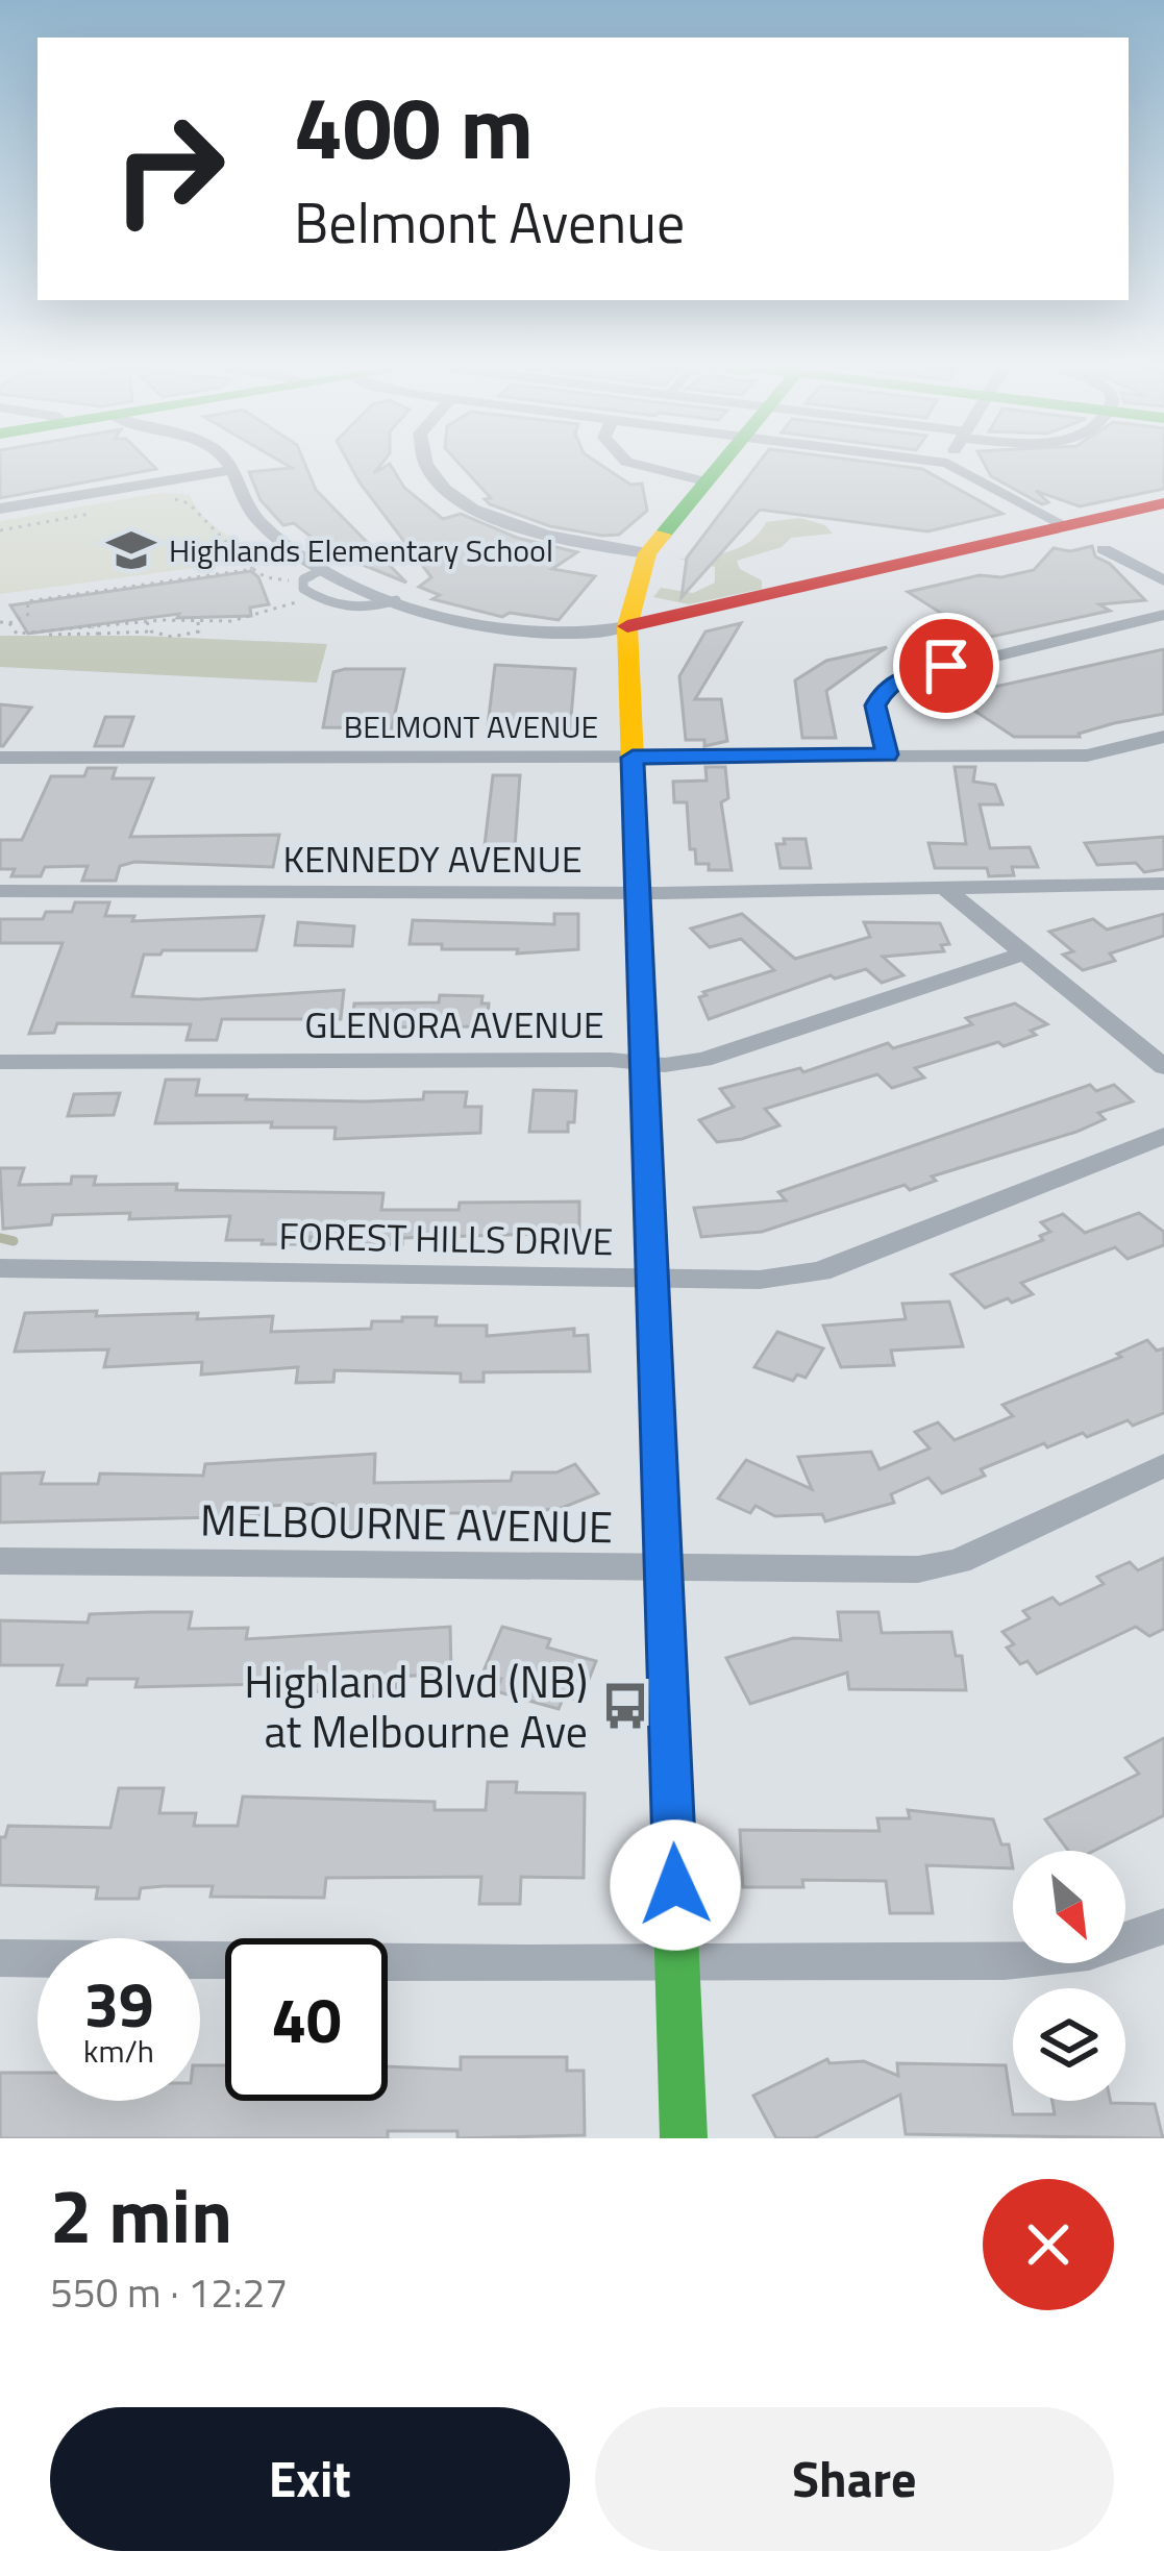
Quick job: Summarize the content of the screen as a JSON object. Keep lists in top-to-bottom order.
{
  "streets": {
    "street": [
      "BELMONT AVENUE",
      "KENNEDY AVENUE",
      "GLENORA AVENUE",
      "FOREST HILLS DRIVE",
      "MELBOURNE AVENUE"
    ]
  },
  "places": {
    "school or university": ["Highlands Elementary School"],
    "bus stop": ["Highland Blvd (NB) at Melbourne Ave"]
  },
  "north": "bottom right",
  "page": {
    "turn": ["400 m", "Belmont Avenue"],
    "speed": "39 km/h",
    "limit": "40",
    "heading": ["2 min", "550 m · 12:27"],
    "buttons": ["Exit", "Share"]
  }
}
